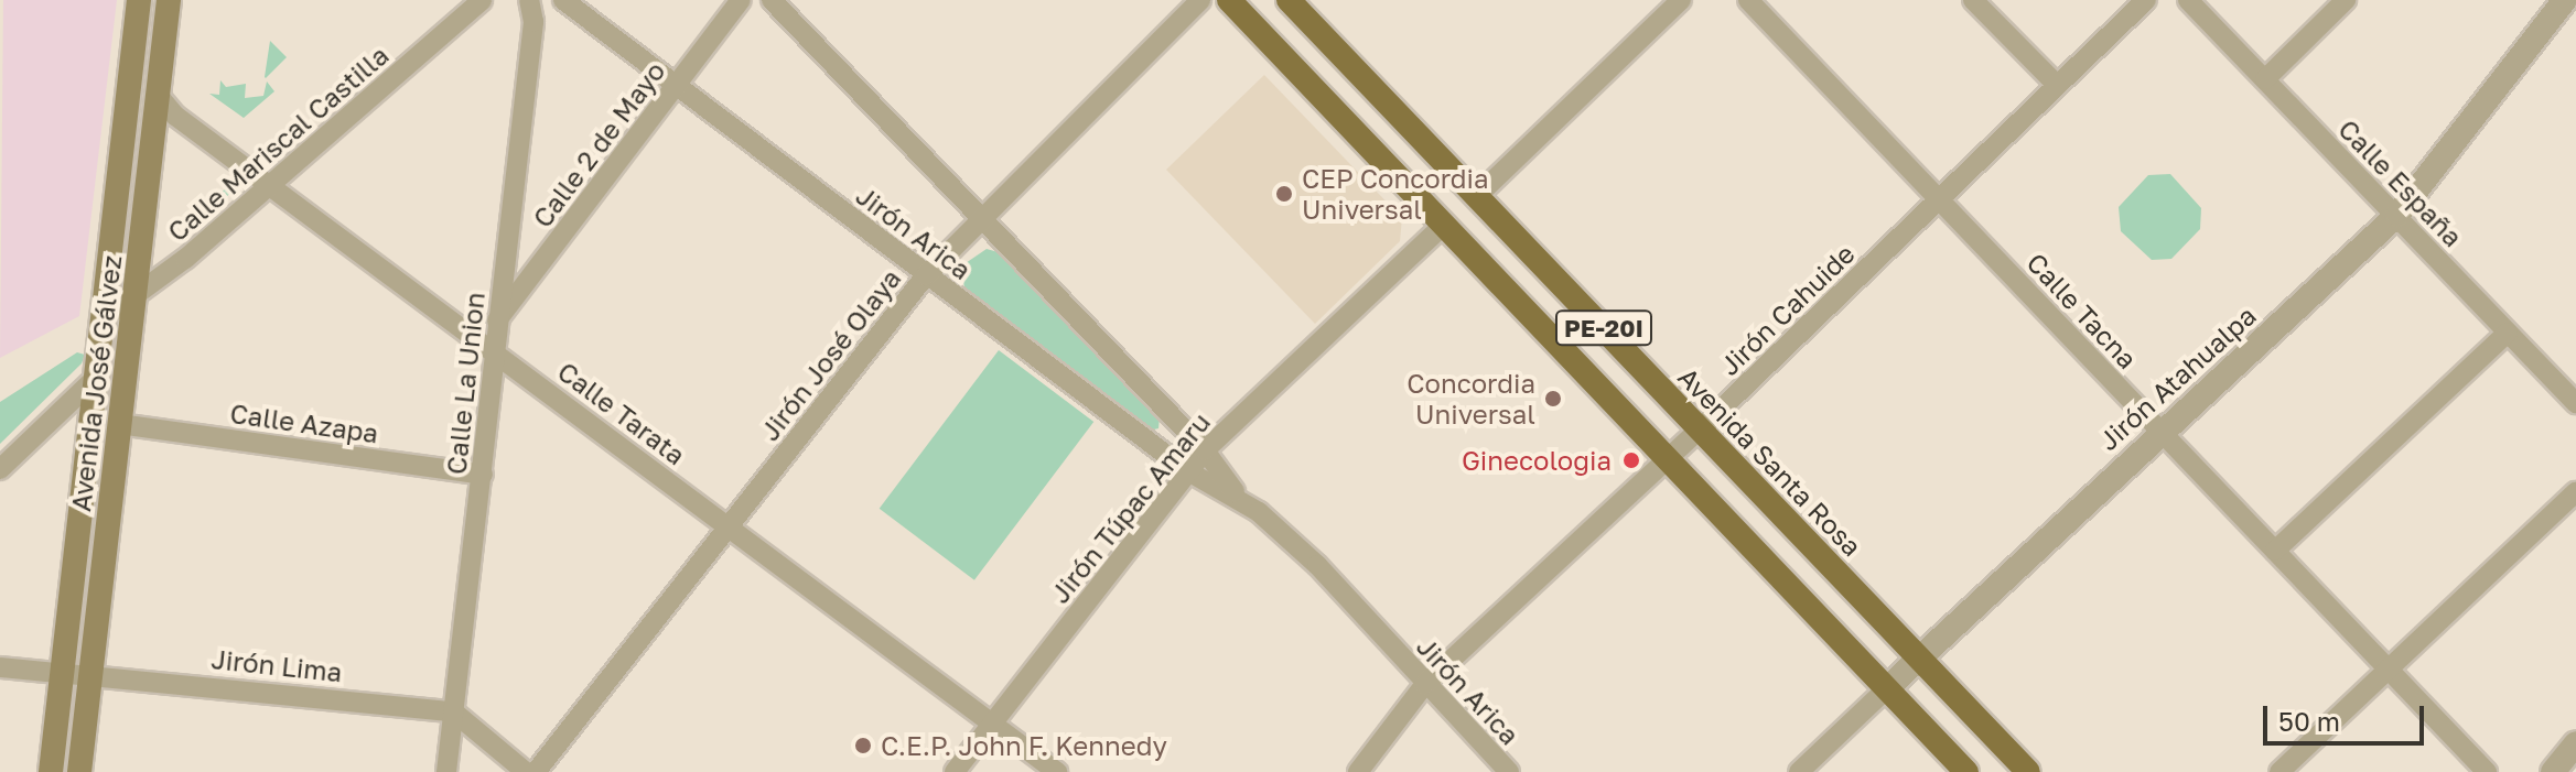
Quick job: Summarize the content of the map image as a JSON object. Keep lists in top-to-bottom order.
{
  "streets": {
    "main road": ["PE-20I", "Avenida José Gálvez", "Avenida Santa Rosa"],
    "street": [
      "Calle Mariscal Castilla",
      "Calle 2 de Mayo",
      "Calle España",
      "Jirón Arica",
      "Jirón Cahuide",
      "Calle Tacna",
      "Jirón José Olaya",
      "Jirón Atahualpa",
      "Calle La Union",
      "Calle Tarata",
      "Calle Azapa",
      "Jirón Túpac Amaru",
      "Jirón Lima"
    ]
  },
  "crossings": [
    ["Calle Mariscal Castilla", "Avenida José Gálvez"],
    ["Calle Mariscal Castilla", "Calle Tarata"],
    ["Calle 2 de Mayo", "Jirón Arica"],
    ["Calle 2 de Mayo", "Calle La Union"],
    ["Calle España", "Jirón Atahualpa"],
    ["Jirón Arica", "Jirón Cahuide"],
    ["Jirón Arica", "Jirón José Olaya"],
    ["Jirón Arica", "Jirón Túpac Amaru"],
    ["Jirón Cahuide", "Calle Tacna"],
    ["Jirón Cahuide", "PE-20I"],
    ["Jirón Cahuide", "Avenida Santa Rosa"],
    ["Calle Tacna", "Jirón Atahualpa"],
    ["PE-20I", "Jirón Atahualpa"],
    ["PE-20I", "Jirón Túpac Amaru"],
    ["Jirón José Olaya", "Calle Tarata"],
    ["Jirón Atahualpa", "Avenida Santa Rosa"],
    ["Avenida José Gálvez", "Calle Tarata"],
    ["Avenida José Gálvez", "Calle Azapa"],
    ["Avenida José Gálvez", "Jirón Lima"],
    ["Calle La Union", "Calle Tarata"],
    ["Calle La Union", "Calle Azapa"],
    ["Calle La Union", "Jirón Lima"],
    ["Calle Tarata", "Jirón Túpac Amaru"]
  ],
  "places": [
    "CEP Concordia Universal",
    "Concordia Universal",
    "Ginecologia",
    "C.E.P. John F. Kennedy"
  ],
  "scale_bar": "50 m"
}
